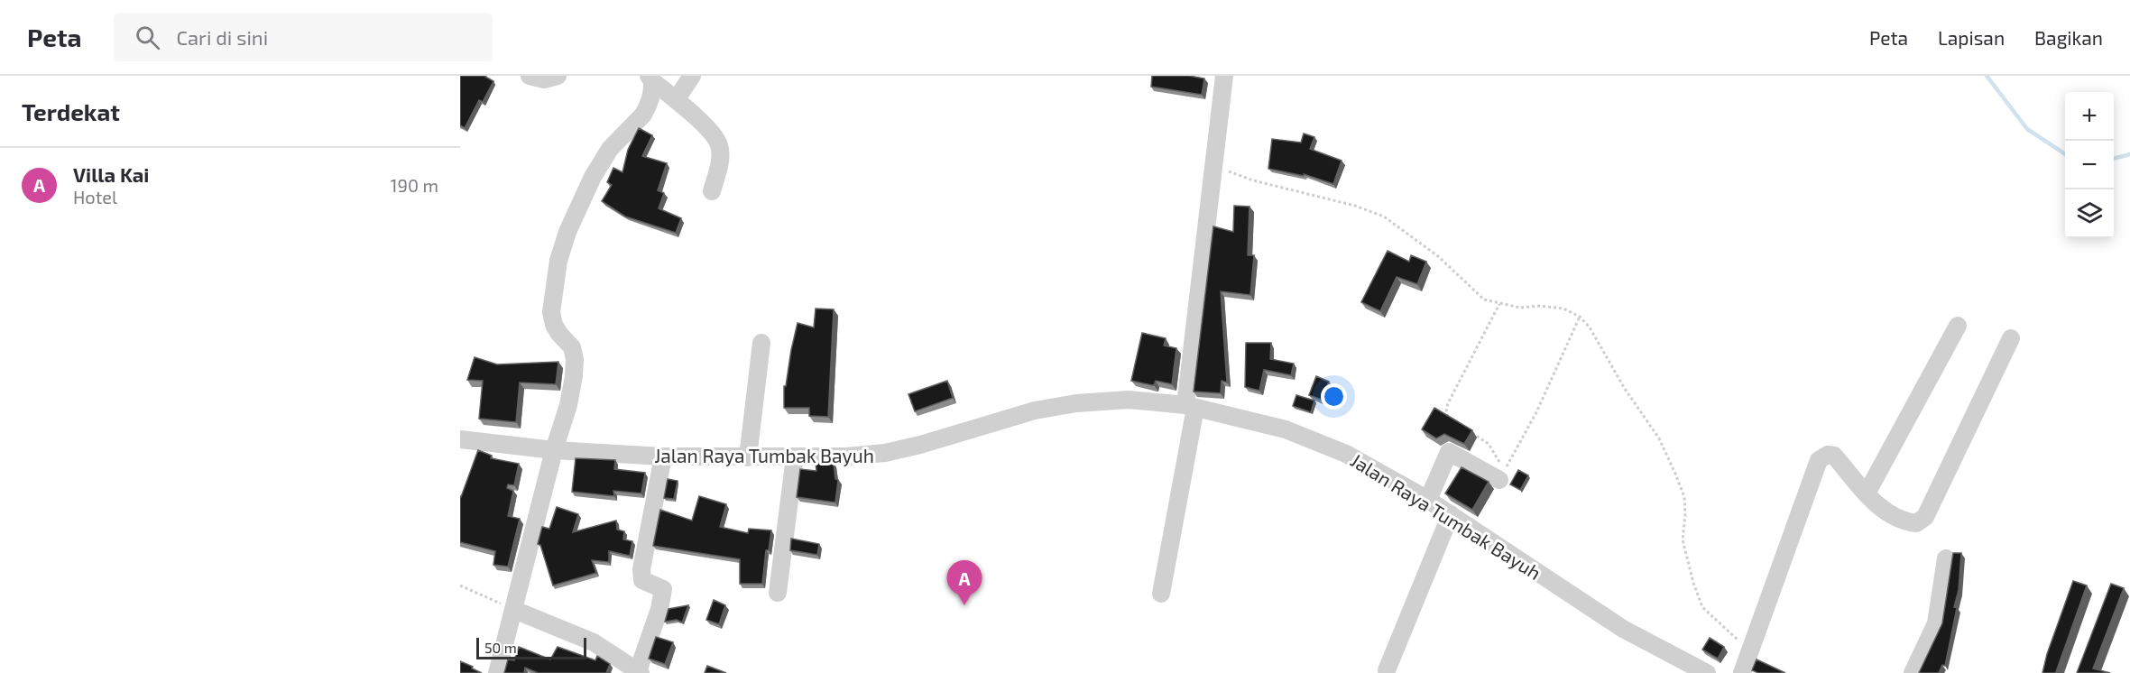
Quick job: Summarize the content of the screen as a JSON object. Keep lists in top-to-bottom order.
{
  "streets": {
    "street": ["Jalan Raya Tumbak Bayuh"]
  },
  "scale_bar": "50 m",
  "page": {
    "header": "Peta",
    "search": "Cari di sini",
    "nav": ["Peta", "Lapisan", "Bagikan"],
    "heading": "Terdekat",
    "map_buttons": ["+", "−"],
    "list": [
      {
        "mark": "A",
        "name": "Villa Kai",
        "note": "Hotel",
        "value": "190 m"
      }
    ],
    "pins": "A",
    "scale": "50 m"
  }
}
